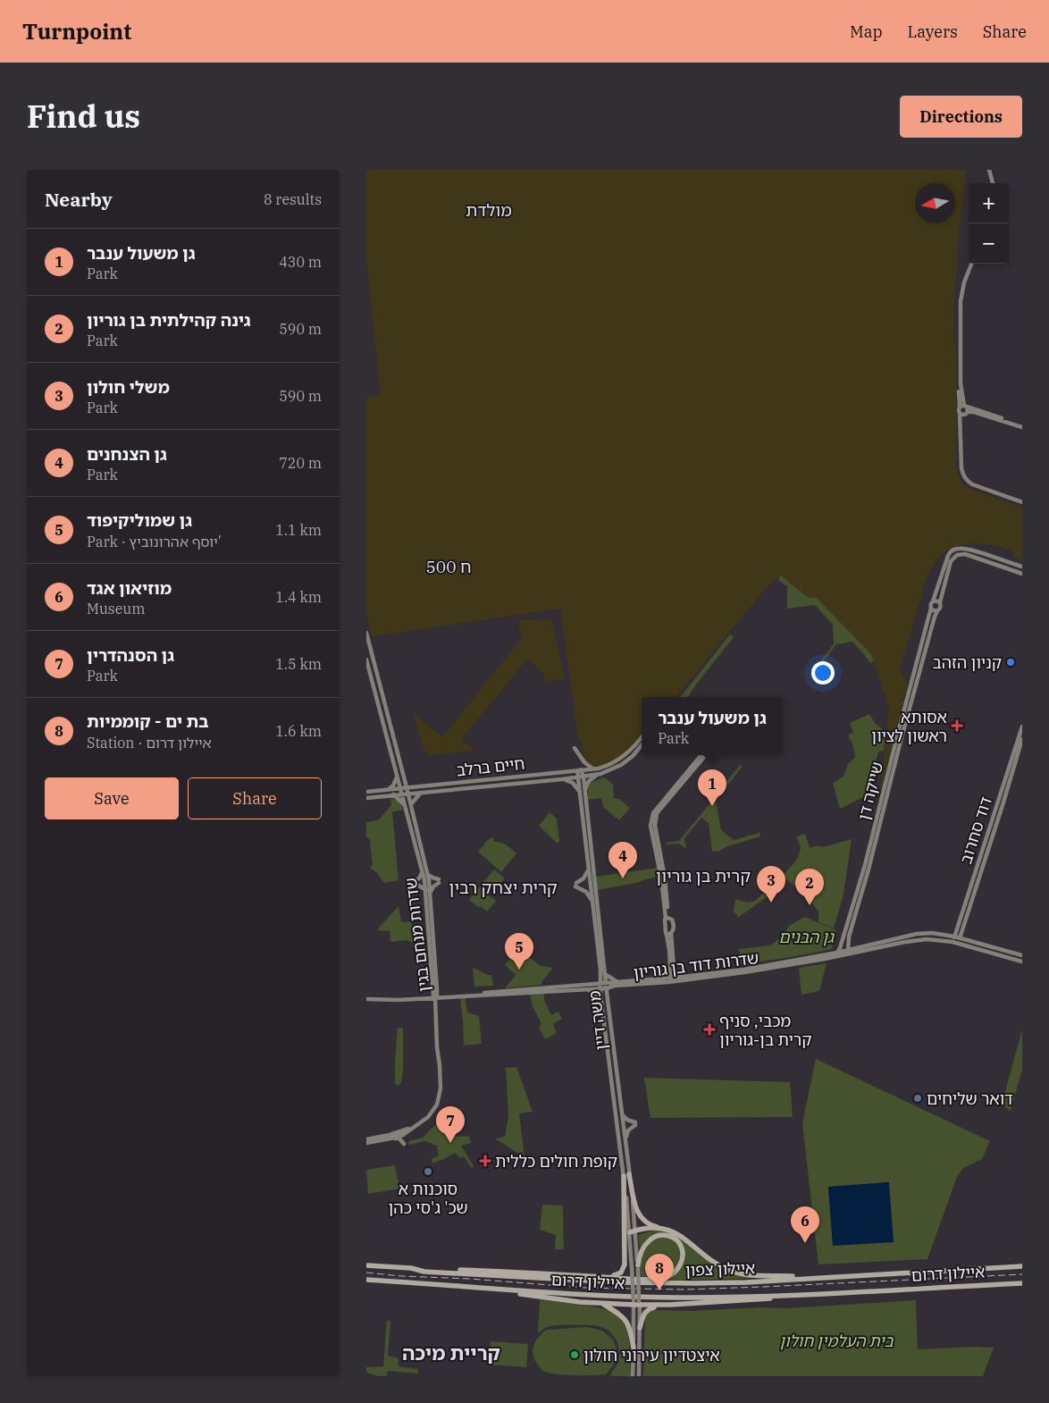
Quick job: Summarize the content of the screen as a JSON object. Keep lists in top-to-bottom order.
{
  "streets": {
    "highway": ["איילון צפון", "איילון דרום"],
    "street": [
      "חיים ברלב",
      "שייקה דן",
      "דוד סחרוב",
      "שדרות מנחם בגין",
      "שדרות דוד בן גוריון",
      "משה דיין"
    ]
  },
  "crossings": [
    ["חיים ברלב", "שדרות מנחם בגין"],
    ["חיים ברלב", "משה דיין"],
    ["שייקה דן", "שדרות דוד בן גוריון"],
    ["שדרות מנחם בגין", "שדרות דוד בן גוריון"],
    ["שדרות דוד בן גוריון", "משה דיין"]
  ],
  "districts": [
    "מולדת",
    "ח 500",
    "קרית בן גוריון",
    "קרית יצחק רבין",
    "קריית מיכה"
  ],
  "parks": ["גן הבנים", "בית העלמין חולון"],
  "places": {
    "other": [
      "קניון הזהב",
      "דואר שליחים",
      "סוכנות א שכ' ג'סי כהן",
      "איצטדיון עירוני חולון"
    ],
    "health": ["אסותא ראשון לציון", "מכבי, סניף קרית בן-גוריון", "קופת חולים כללית"]
  },
  "north": "left",
  "page": {
    "header": "Turnpoint",
    "nav": ["Map", "Layers", "Share"],
    "title": "Find us",
    "buttons": [
      "Directions",
      ["Save", "Share"]
    ],
    "heading": ["Nearby", "8 results"],
    "map_buttons": ["+", "−"],
    "list": [
      {
        "mark": "1",
        "name": "גן משעול ענבר",
        "note": "Park",
        "value": "430 m"
      },
      {
        "mark": "2",
        "name": "גינה קהילתית בן גוריון",
        "note": "Park",
        "value": "590 m"
      },
      {
        "mark": "3",
        "name": "משלי חולון",
        "note": "Park",
        "value": "590 m"
      },
      {
        "mark": "4",
        "name": "גן הצנחנים",
        "note": "Park",
        "value": "720 m"
      },
      {
        "mark": "5",
        "name": "גן שמוליקיפוד",
        "note": "Park · יוסף אהרונוביץ'",
        "value": "1.1 km"
      },
      {
        "mark": "6",
        "name": "מוזיאון אגד",
        "note": "Museum",
        "value": "1.4 km"
      },
      {
        "mark": "7",
        "name": "גן הסנהדרין",
        "note": "Park",
        "value": "1.5 km"
      },
      {
        "mark": "8",
        "name": "בת ים - קוממיות",
        "note": "Station · איילון דרום",
        "value": "1.6 km"
      }
    ],
    "popup": ["גן משעול ענבר", "Park"],
    "pins": [
      "1",
      "4",
      "3",
      "2",
      "5",
      "7",
      "6",
      "8"
    ]
  }
}
